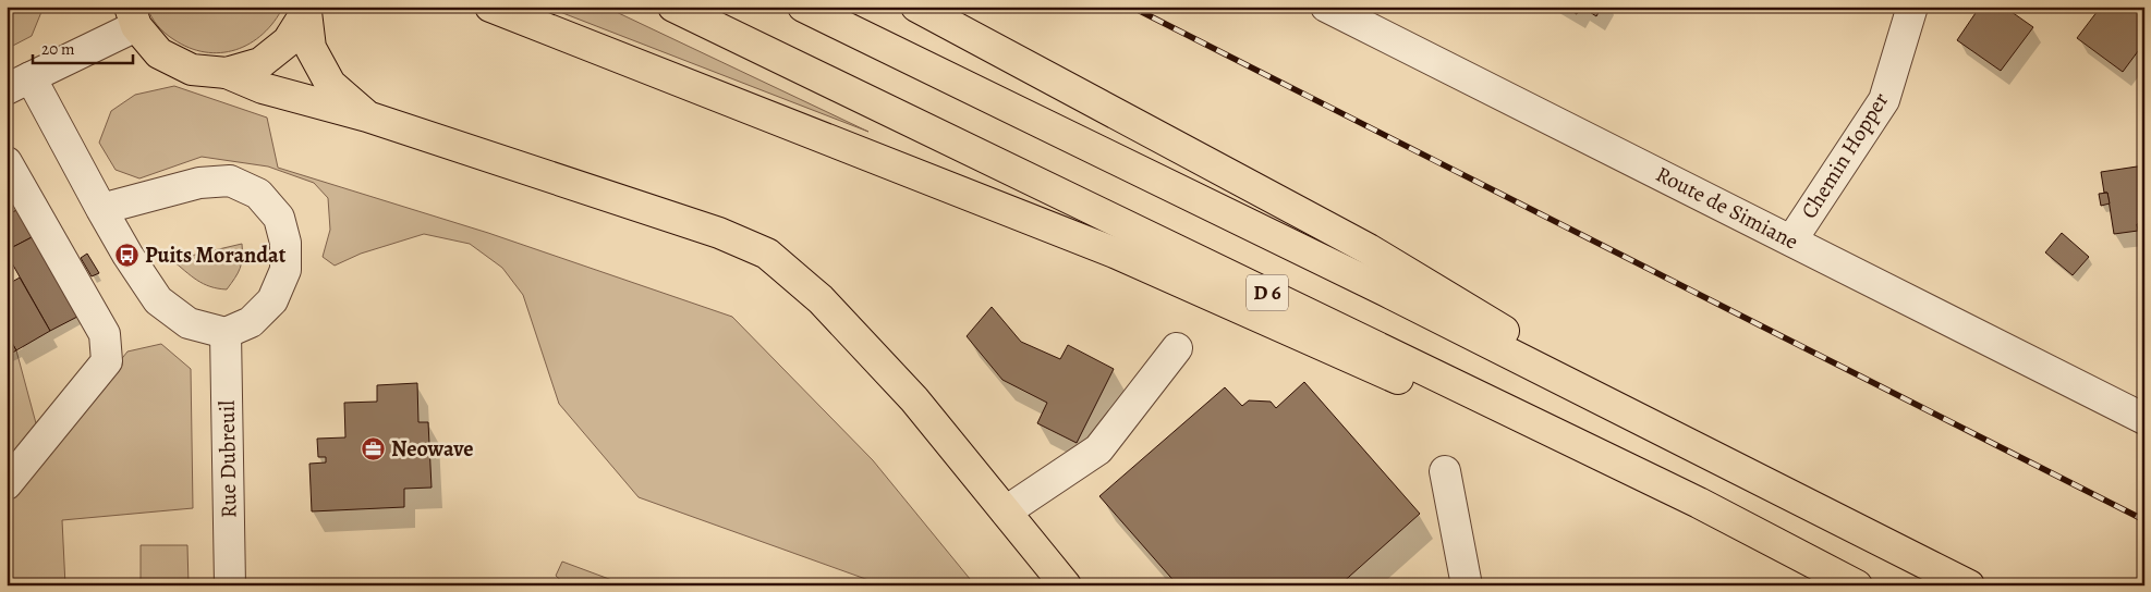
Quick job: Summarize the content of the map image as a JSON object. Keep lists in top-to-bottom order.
{
  "streets": {
    "main road": ["D 6"],
    "street": ["Chemin Hopper", "Route de Simiane", "Rue Dubreuil"]
  },
  "crossings": [
    ["Chemin Hopper", "Route de Simiane"]
  ],
  "places": {
    "bus stop": ["Puits Morandat"],
    "office": ["Neowave"]
  },
  "scale_bar": "20 m"
}
